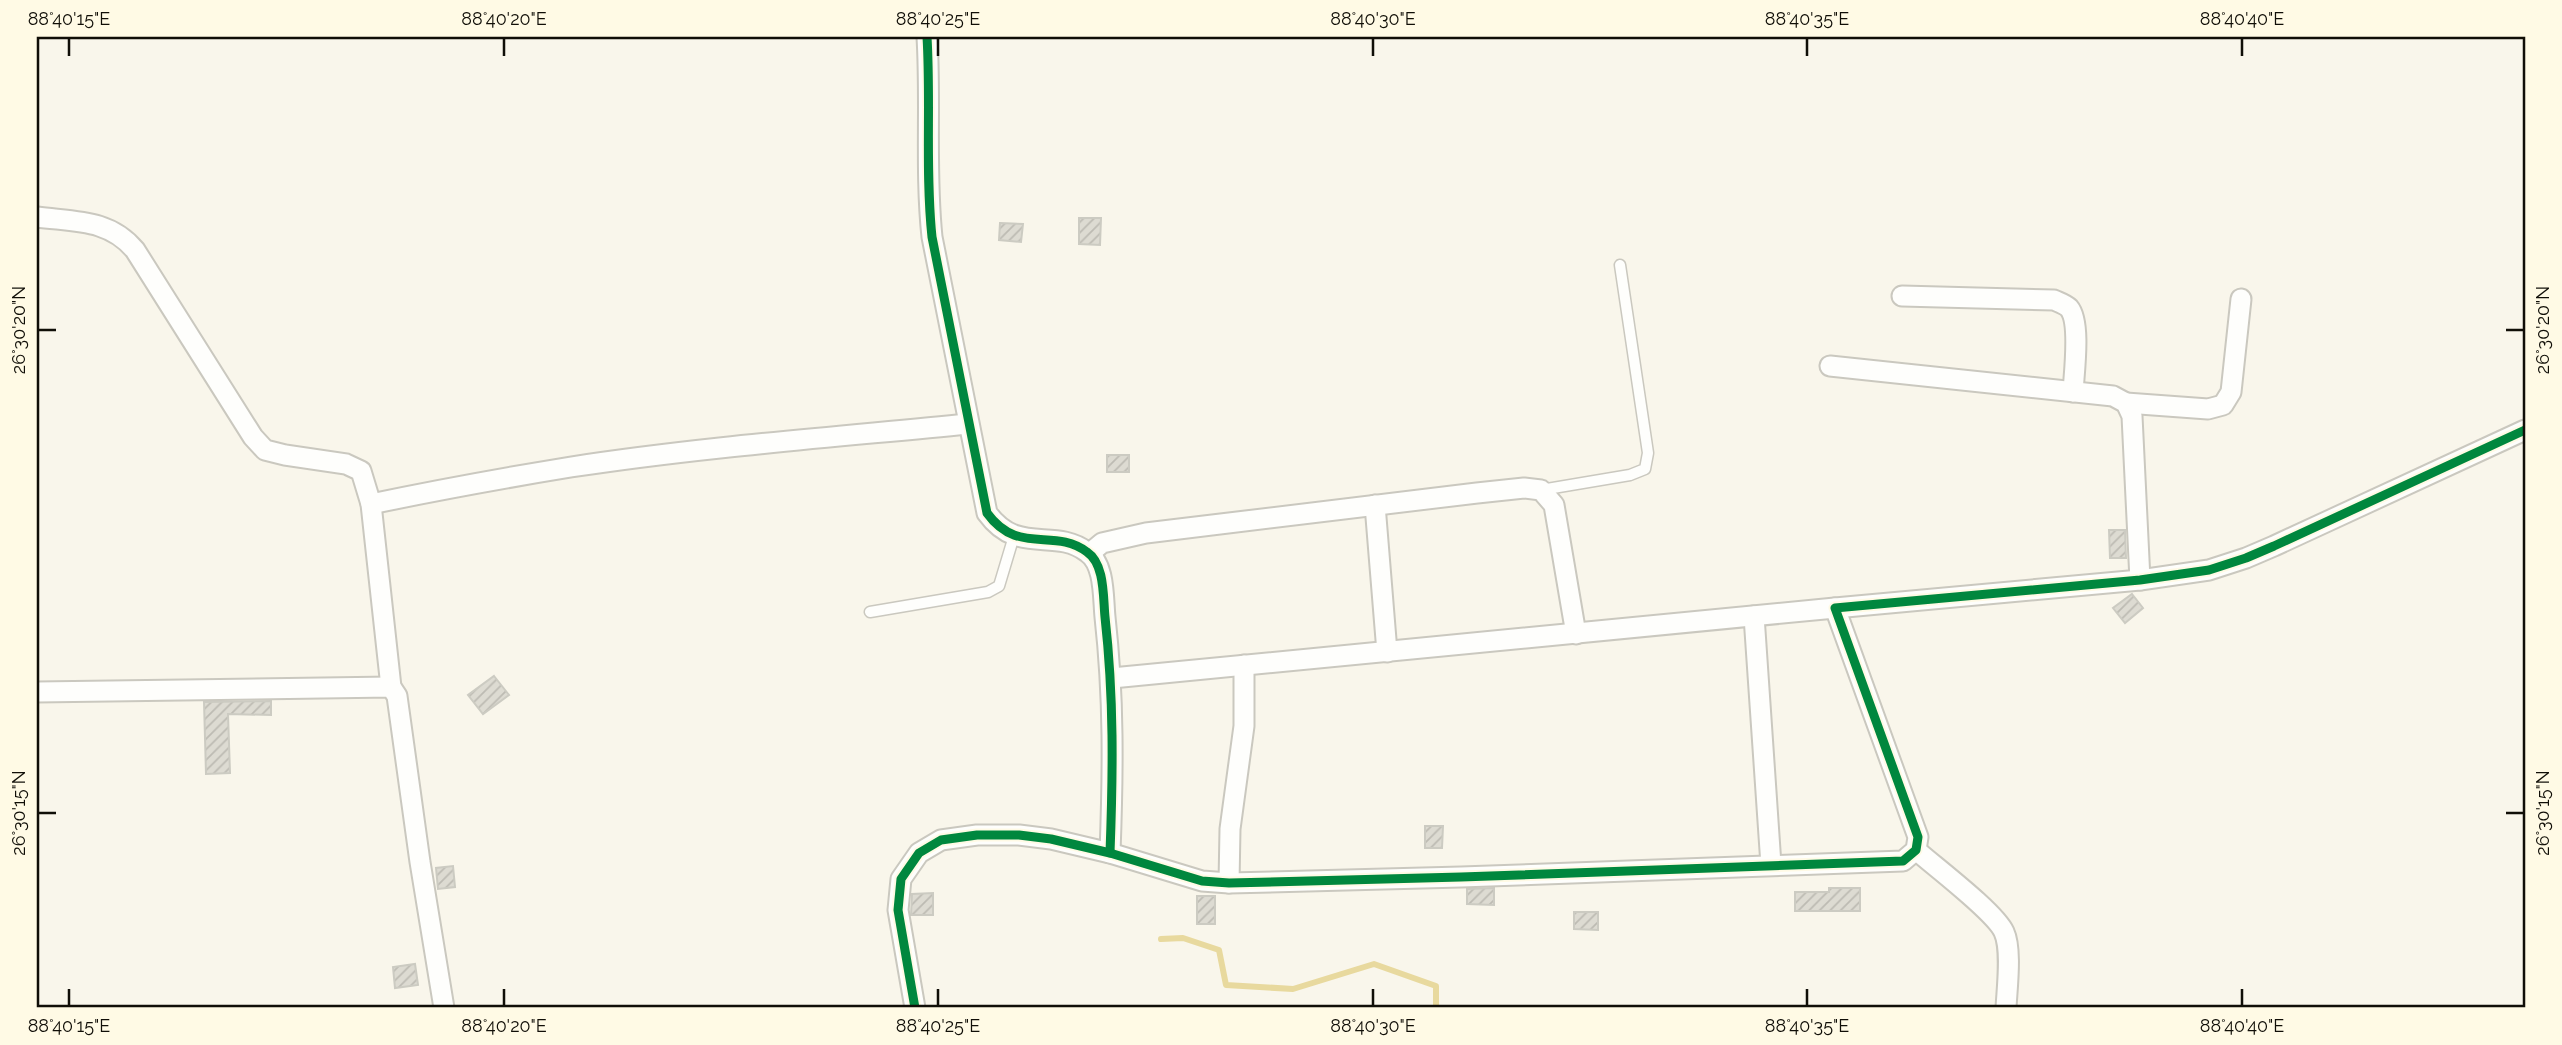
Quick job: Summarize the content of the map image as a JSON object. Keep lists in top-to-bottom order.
{
  "coordinates": [
    "88°40'15\"E",
    "88°40'20\"E",
    "88°40'25\"E",
    "88°40'30\"E",
    "88°40'35\"E",
    "88°40'40\"E",
    "26°30'20\"N",
    "26°30'15\"N"
  ]
}
